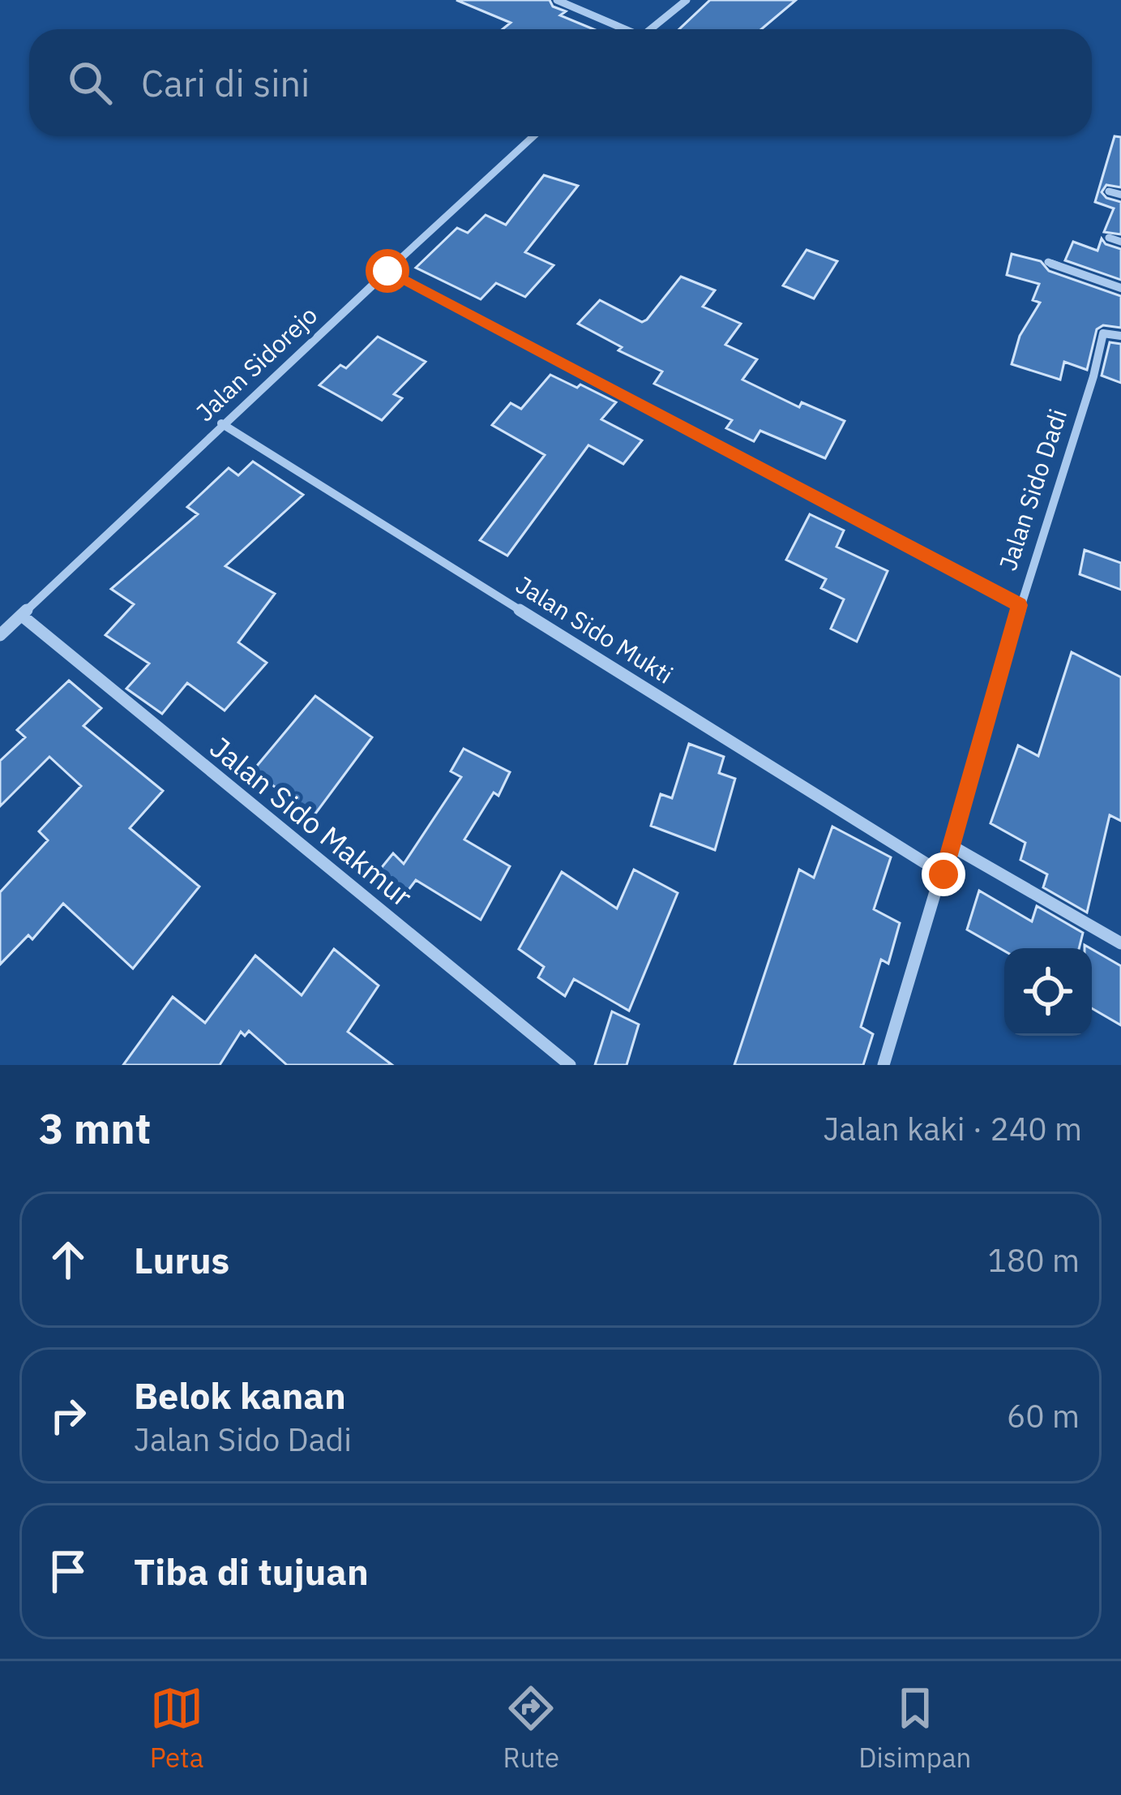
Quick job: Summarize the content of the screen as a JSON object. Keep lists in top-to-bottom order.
{
  "streets": {
    "street": [
      "Jalan Sidorejo",
      "Jalan Sido Dadi",
      "Jalan Sido Mukti",
      "Jalan Sido Makmur"
    ]
  },
  "crossings": [
    ["Jalan Sidorejo", "Jalan Sido Mukti"],
    ["Jalan Sidorejo", "Jalan Sido Makmur"],
    ["Jalan Sido Dadi", "Jalan Sido Mukti"]
  ],
  "page": {
    "search": "Cari di sini",
    "heading": ["3 mnt", "Jalan kaki · 240 m"],
    "list": [
      ["Lurus", "180 m"],
      ["Belok kanan", "Jalan Sido Dadi", "60 m"],
      "Tiba di tujuan"
    ],
    "nav": ["Peta", "Rute", "Disimpan"]
  }
}
